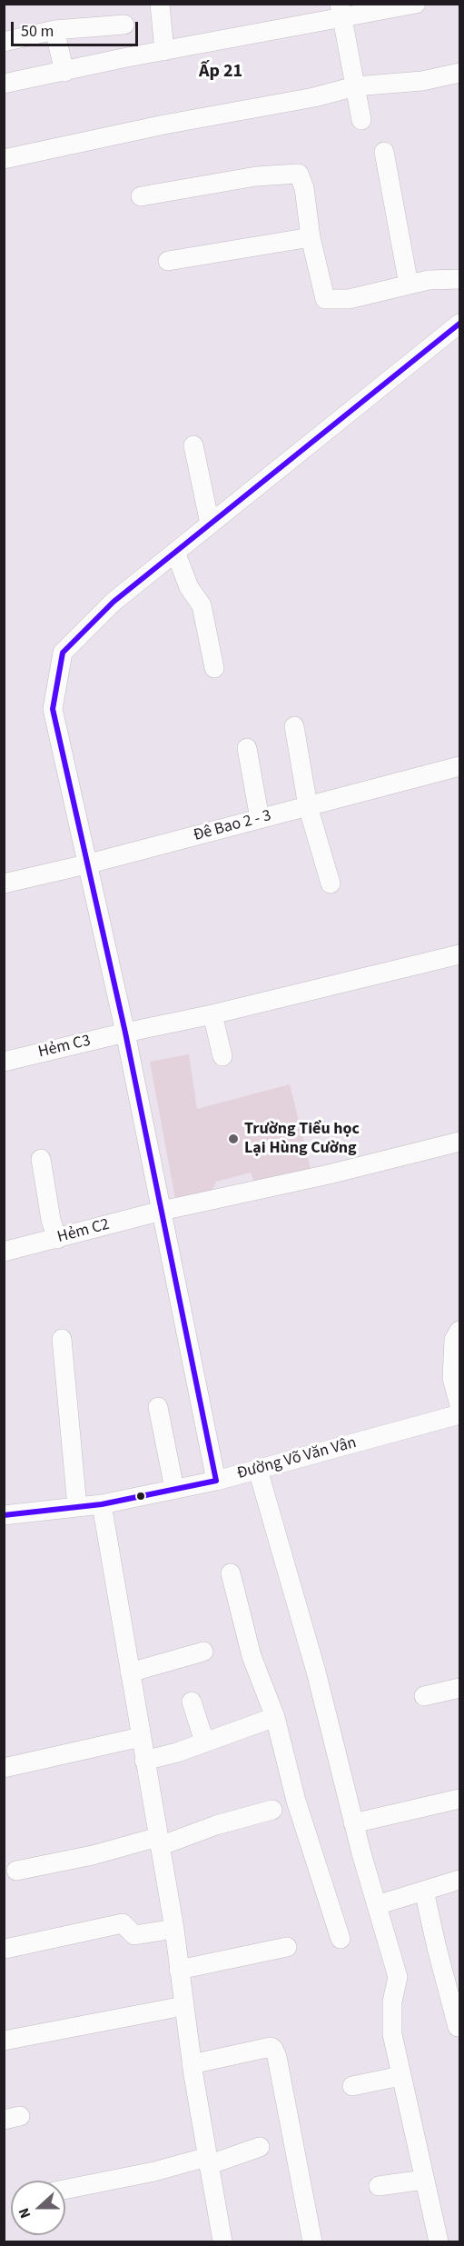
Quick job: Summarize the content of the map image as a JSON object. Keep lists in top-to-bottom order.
{
  "streets": {
    "street": [
      "Đê Bao 2 - 3",
      "Hẻm C3",
      "Hẻm C2",
      "Đường Võ Văn Vân"
    ]
  },
  "districts": ["Ấp 21"],
  "places": ["Trường Tiểu học Lại Hùng Cường"],
  "scale_bar": "50 m",
  "north": "left"
}
